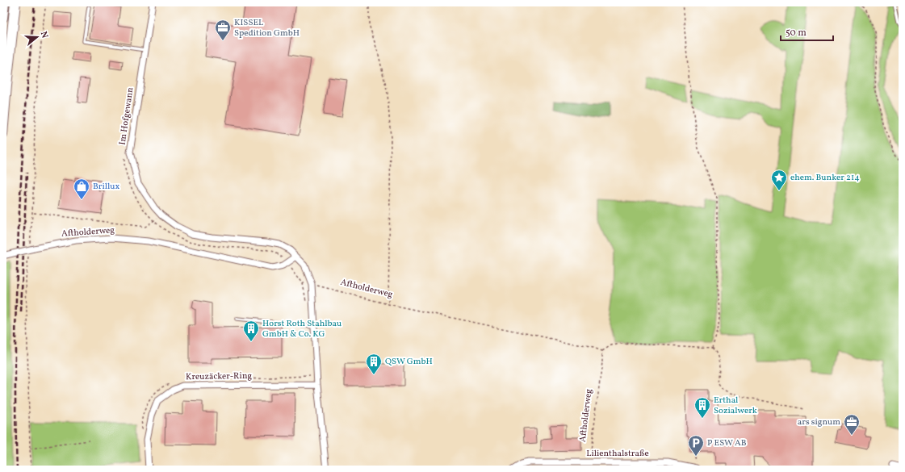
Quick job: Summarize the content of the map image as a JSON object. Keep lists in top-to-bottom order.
{
  "streets": {
    "street": [
      "Im Hofgewann",
      "Aftholderweg",
      "Kreuzäcker-Ring",
      "Lilienthalstraße"
    ]
  },
  "crossings": [
    ["Im Hofgewann", "Aftholderweg"],
    ["Aftholderweg", "Lilienthalstraße"]
  ],
  "places": {
    "office": ["KISSEL Spedition GmbH", "ars signum"],
    "place": ["ehem. Bunker 214"],
    "shop": ["Brillux"],
    "building": ["Horst Roth Stahlbau GmbH & Co. KG", "QSW GmbH", "Erthal Sozialwerk"],
    "parking": ["P ESW AB"]
  },
  "scale_bar": "50 m",
  "north": "right"
}
